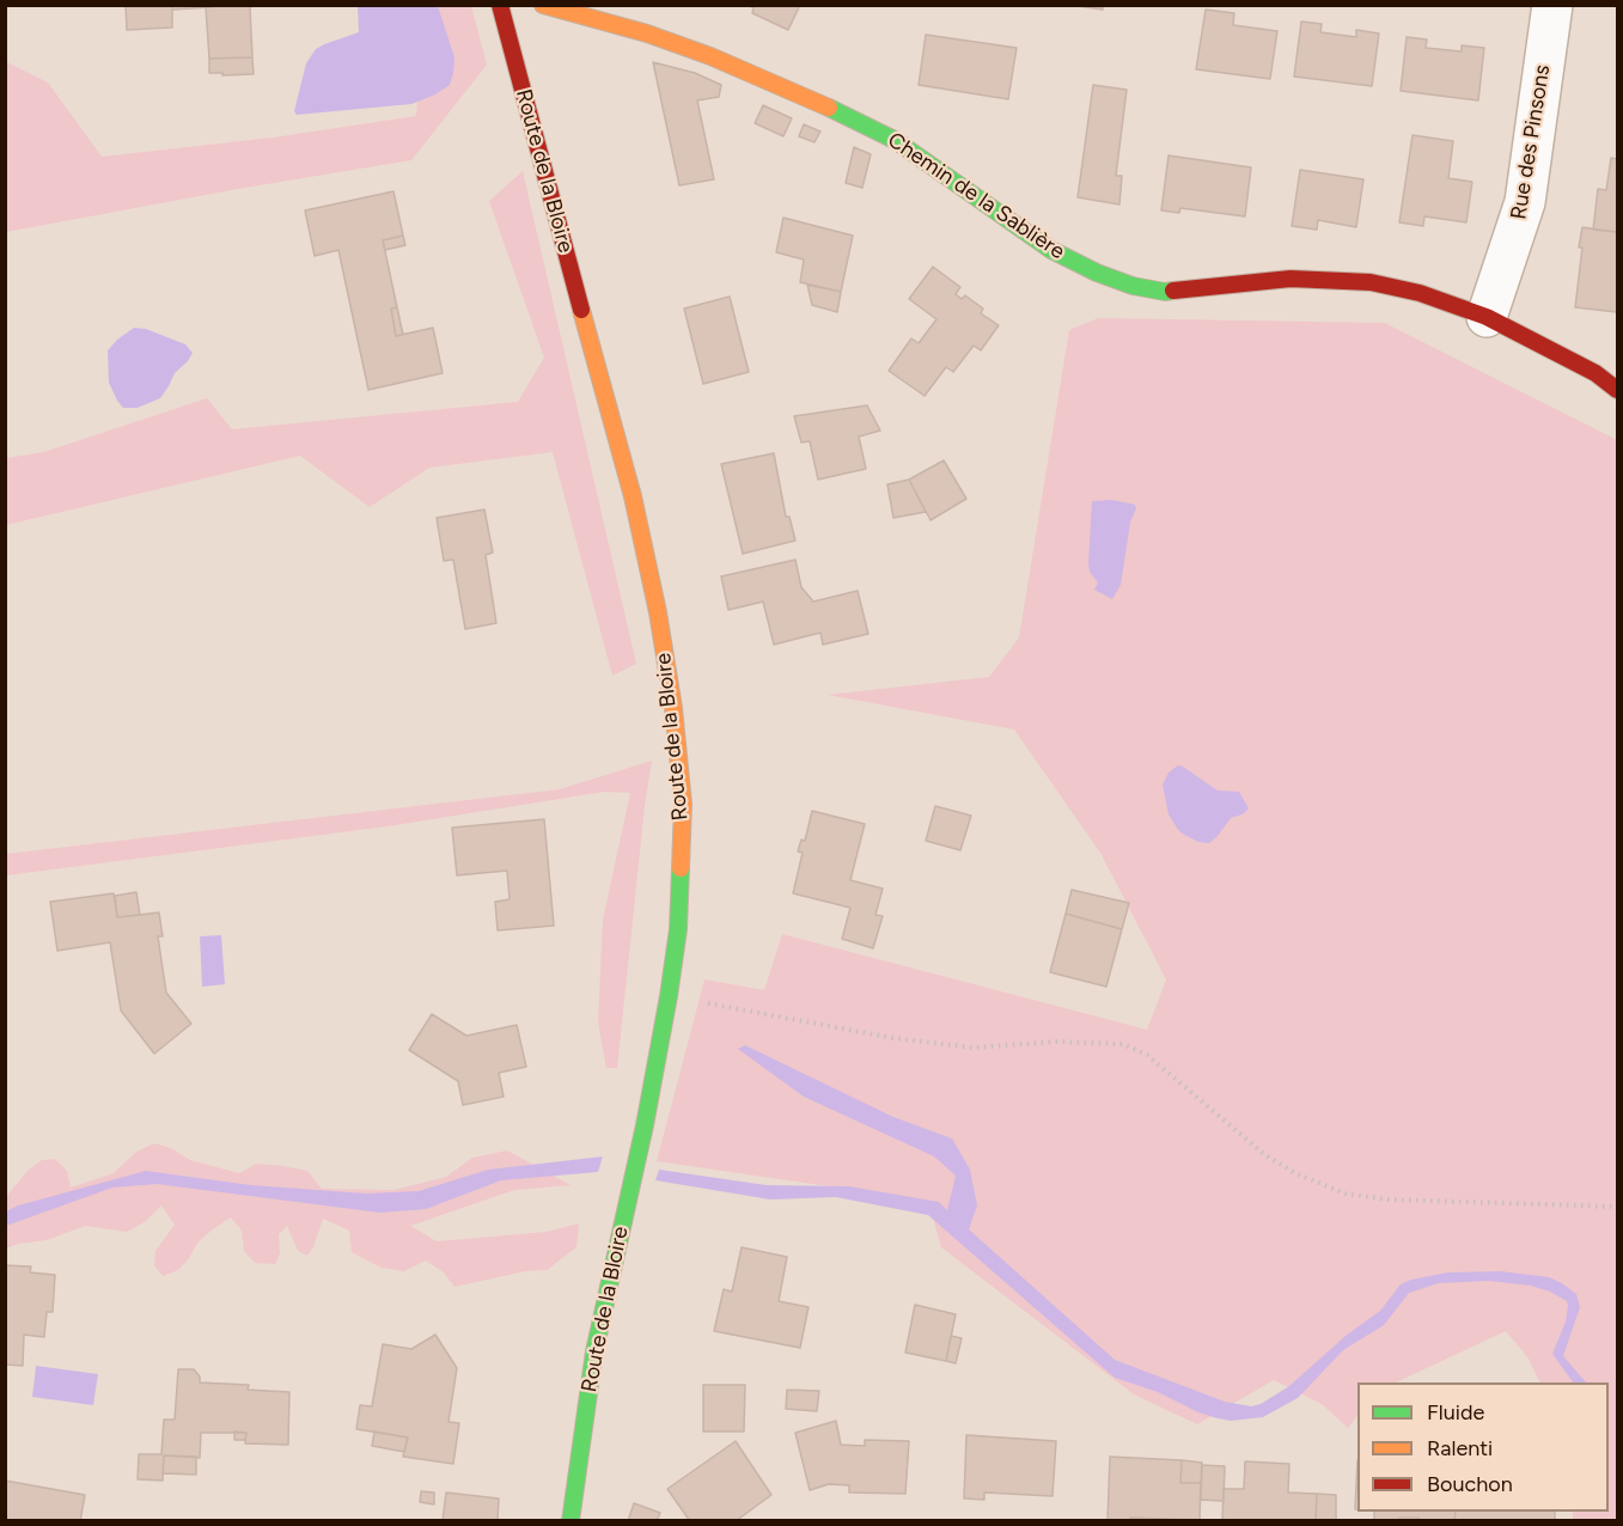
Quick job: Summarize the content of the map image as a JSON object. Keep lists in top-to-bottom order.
{
  "streets": {
    "street": ["Rue des Pinsons", "Route de la Bloire", "Chemin de la Sablière"]
  },
  "crossings": [
    ["Rue des Pinsons", "Chemin de la Sablière"]
  ],
  "legend": ["Fluide", "Ralenti", "Bouchon"]
}
